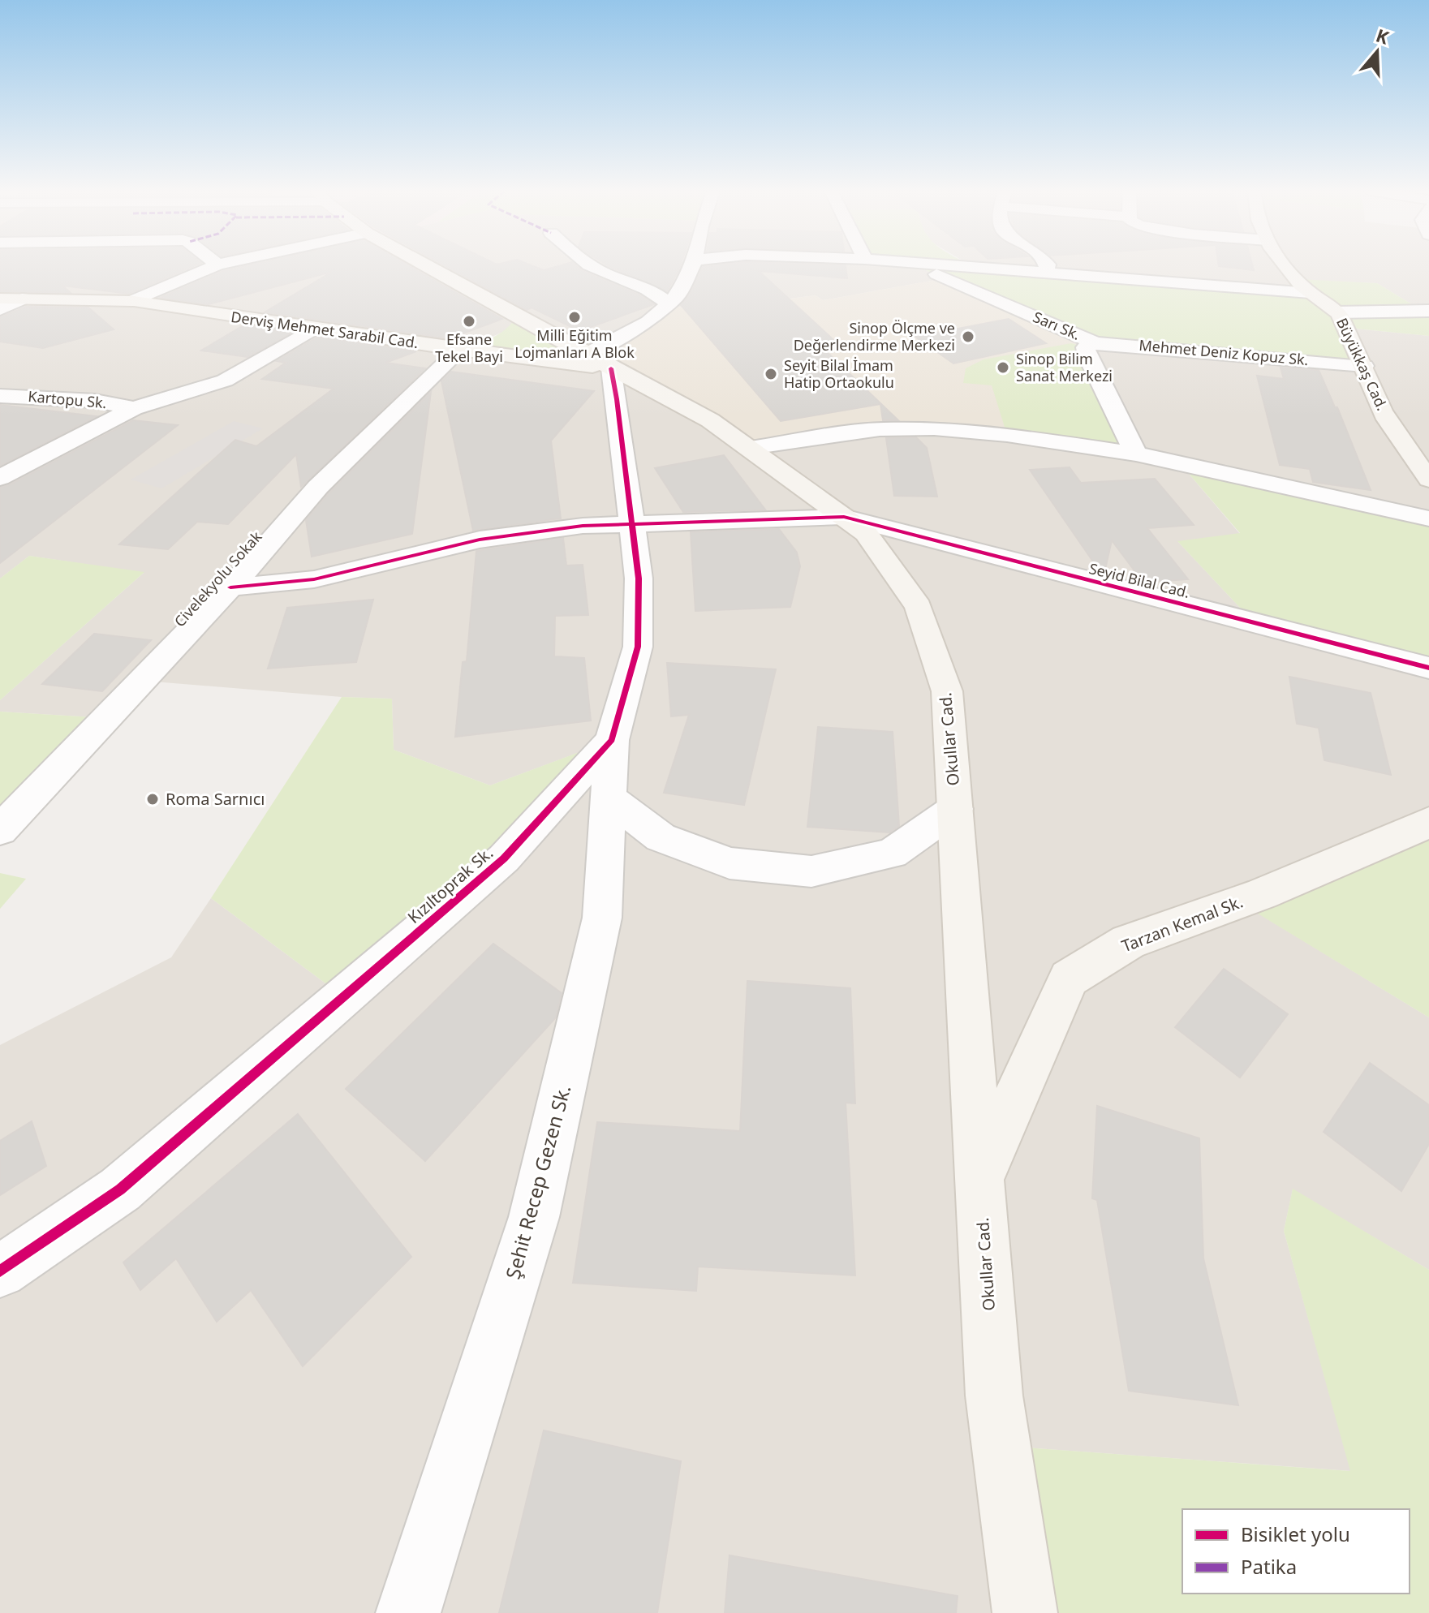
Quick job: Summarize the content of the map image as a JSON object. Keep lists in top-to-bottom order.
{
  "streets": {
    "main road": [
      "Derviş Mehmet Sarabil Cad.",
      "Büyükkaş Cad.",
      "Okullar Cad.",
      "Tarzan Kemal Sk."
    ],
    "street": [
      "Sarı Sk.",
      "Mehmet Deniz Kopuz Sk.",
      "Kartopu Sk.",
      "Civelekyolu Sokak",
      "Seyid Bilal Cad.",
      "Kızıltoprak Sk.",
      "Şehit Recep Gezen Sk."
    ]
  },
  "crossings": [
    ["Sarı Sk.", "Mehmet Deniz Kopuz Sk."],
    ["Derviş Mehmet Sarabil Cad.", "Civelekyolu Sokak"],
    ["Derviş Mehmet Sarabil Cad.", "Okullar Cad."],
    ["Mehmet Deniz Kopuz Sk.", "Büyükkaş Cad."],
    ["Civelekyolu Sokak", "Seyid Bilal Cad."],
    ["Seyid Bilal Cad.", "Okullar Cad."],
    ["Seyid Bilal Cad.", "Kızıltoprak Sk."],
    ["Okullar Cad.", "Kızıltoprak Sk."],
    ["Okullar Cad.", "Tarzan Kemal Sk."],
    ["Kızıltoprak Sk.", "Şehit Recep Gezen Sk."]
  ],
  "places": [
    "Milli Eğitim Lojmanları A Blok",
    "Efsane Tekel Bayi",
    "Sinop Ölçme ve Değerlendirme Merkezi",
    "Sinop Bilim Sanat Merkezi",
    "Seyit Bilal İmam Hatip Ortaokulu",
    "Roma Sarnıcı"
  ],
  "legend": ["Bisiklet yolu", "Patika"],
  "north": "top"
}
